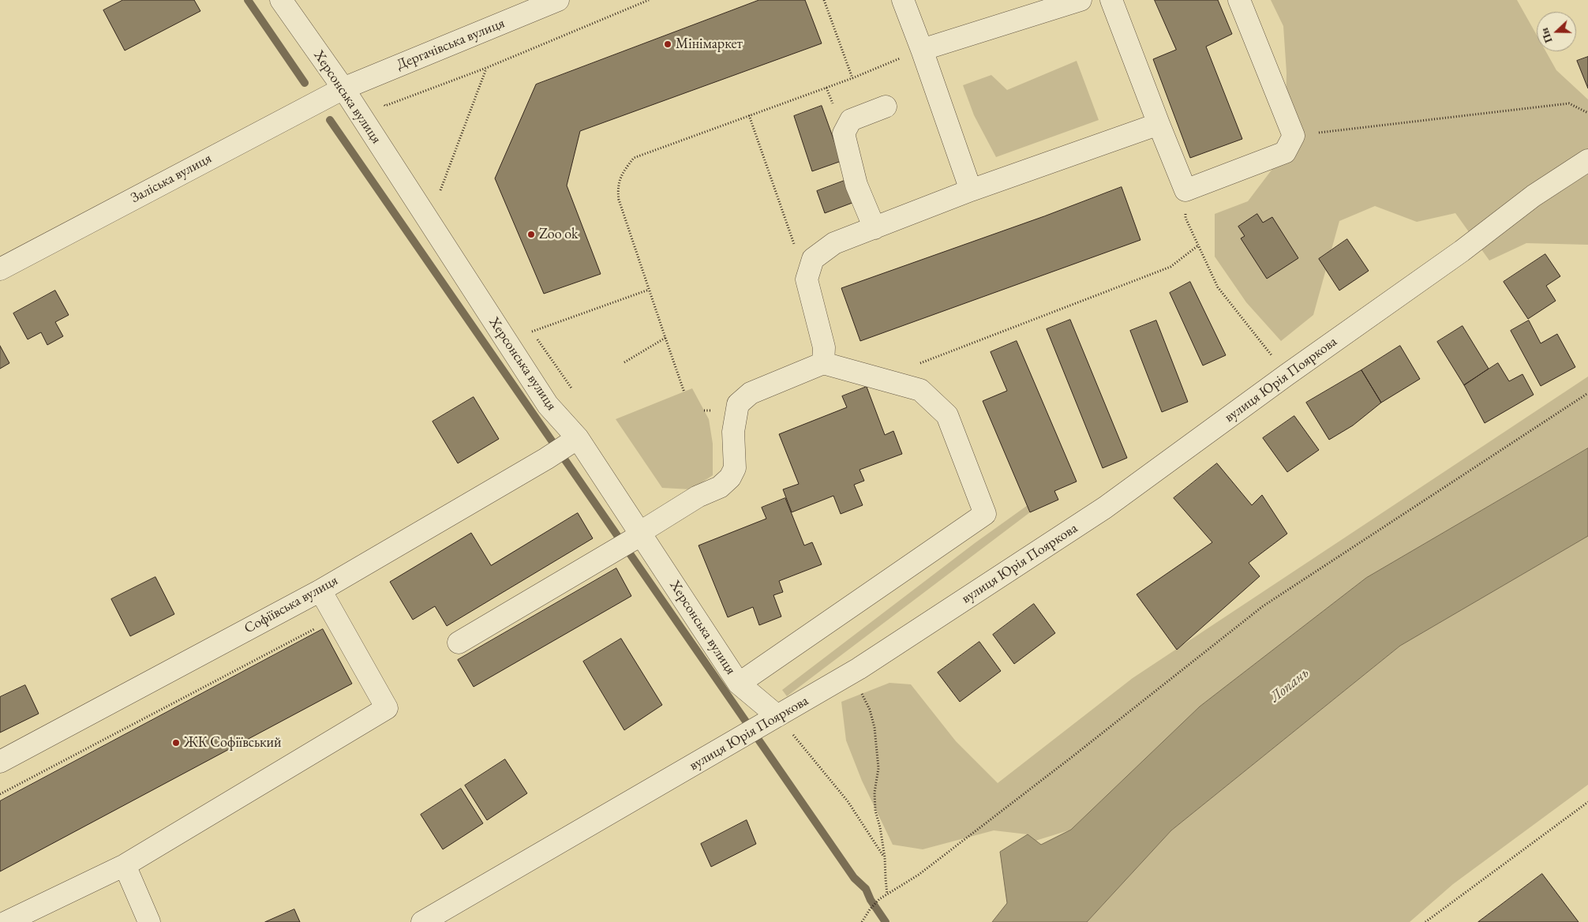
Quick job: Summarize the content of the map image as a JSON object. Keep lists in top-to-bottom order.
{
  "streets": {
    "street": [
      "Дергачівська вулиця",
      "Херсонська вулиця",
      "Заліська вулиця",
      "вулиця Юрія Пояркова",
      "Софіївська вулиця"
    ]
  },
  "crossings": [
    ["Дергачівська вулиця", "Херсонська вулиця"],
    ["Дергачівська вулиця", "Заліська вулиця"],
    ["Херсонська вулиця", "Заліська вулиця"],
    ["Херсонська вулиця", "вулиця Юрія Пояркова"],
    ["Херсонська вулиця", "Софіївська вулиця"]
  ],
  "water": ["Лопань"],
  "places": ["Мінімаркет", "Zoo ok", "ЖК Софіївський"],
  "north": "left"
}
